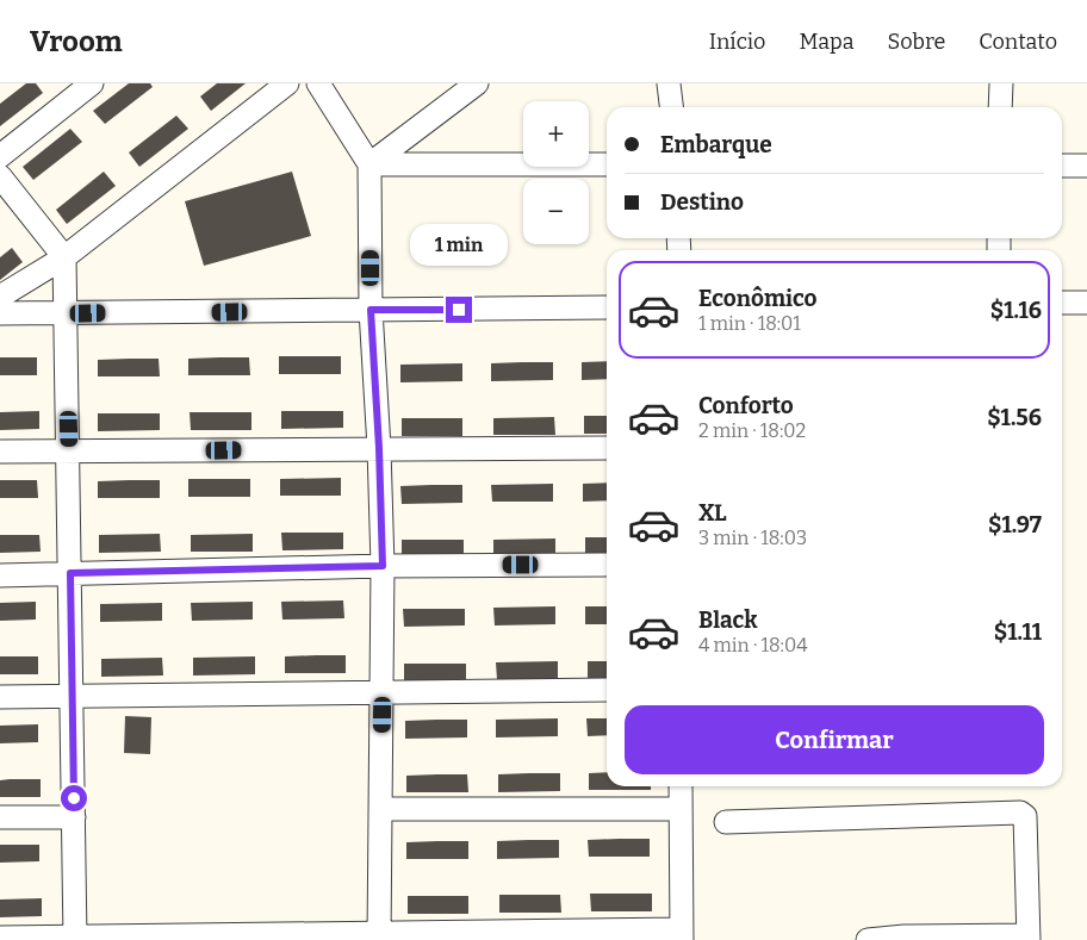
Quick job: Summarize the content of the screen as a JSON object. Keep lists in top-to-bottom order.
{
  "page": {
    "header": "Vroom",
    "nav": [
      "Início",
      "Mapa",
      "Sobre",
      "Contato"
    ],
    "map_buttons": ["+", "−"],
    "banner": ["Embarque", "Destino"],
    "bubble": "1 min",
    "list": [
      {
        "name": "Econômico",
        "note": "1 min · 18:01",
        "value": "$1.16"
      },
      {
        "name": "Conforto",
        "note": "2 min · 18:02",
        "value": "$1.56"
      },
      {
        "name": "XL",
        "note": "3 min · 18:03",
        "value": "$1.97"
      },
      {
        "name": "Black",
        "note": "4 min · 18:04",
        "value": "$1.11"
      }
    ],
    "buttons": "Confirmar"
  }
}
